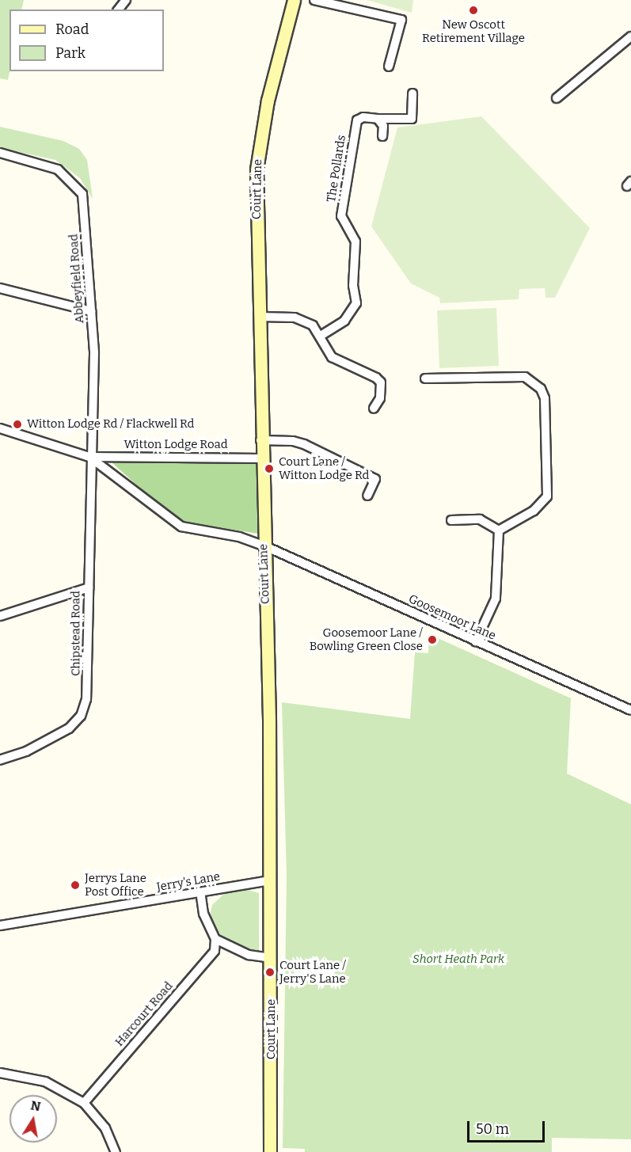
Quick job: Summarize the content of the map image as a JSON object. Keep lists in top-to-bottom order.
{
  "streets": {
    "street": [
      "The Pollards",
      "Court Lane",
      "Abbeyfield Road",
      "Witton Lodge Road",
      "Goosemoor Lane",
      "Chipstead Road",
      "Jerry's Lane",
      "Harcourt Road"
    ]
  },
  "crossings": [
    ["Court Lane", "Witton Lodge Road"],
    ["Court Lane", "Goosemoor Lane"],
    ["Court Lane", "Jerry's Lane"],
    ["Abbeyfield Road", "Witton Lodge Road"],
    ["Abbeyfield Road", "Chipstead Road"],
    ["Witton Lodge Road", "Goosemoor Lane"],
    ["Witton Lodge Road", "Chipstead Road"]
  ],
  "parks": ["Short Heath Park"],
  "places": [
    "New Oscott Retirement Village",
    "Witton Lodge Rd / Flackwell Rd",
    "Court Lane / Witton Lodge Rd",
    "Goosemoor Lane / Bowling Green Close",
    "Jerrys Lane Post Office",
    "Court Lane / Jerry'S Lane"
  ],
  "legend": ["Road", "Park"],
  "scale_bar": "50 m",
  "north": "top"
}
